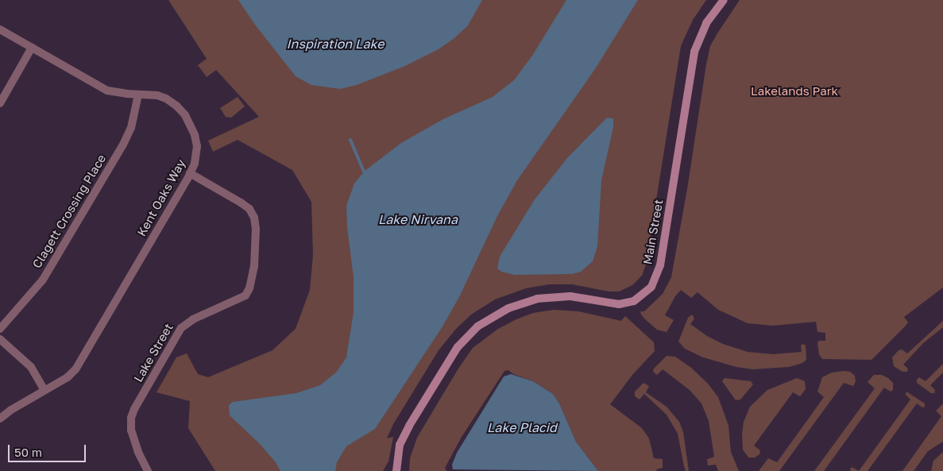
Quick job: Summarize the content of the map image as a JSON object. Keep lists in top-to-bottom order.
{
  "streets": {
    "street": [
      "Kent Oaks Way",
      "Clagett Crossing Place",
      "Main Street",
      "Lake Street"
    ]
  },
  "crossings": [
    ["Kent Oaks Way", "Clagett Crossing Place"],
    ["Kent Oaks Way", "Lake Street"]
  ],
  "water": ["Inspiration Lake", "Lake Nirvana", "Lake Placid"],
  "parks": ["Lakelands Park"],
  "scale_bar": "50 m"
}
